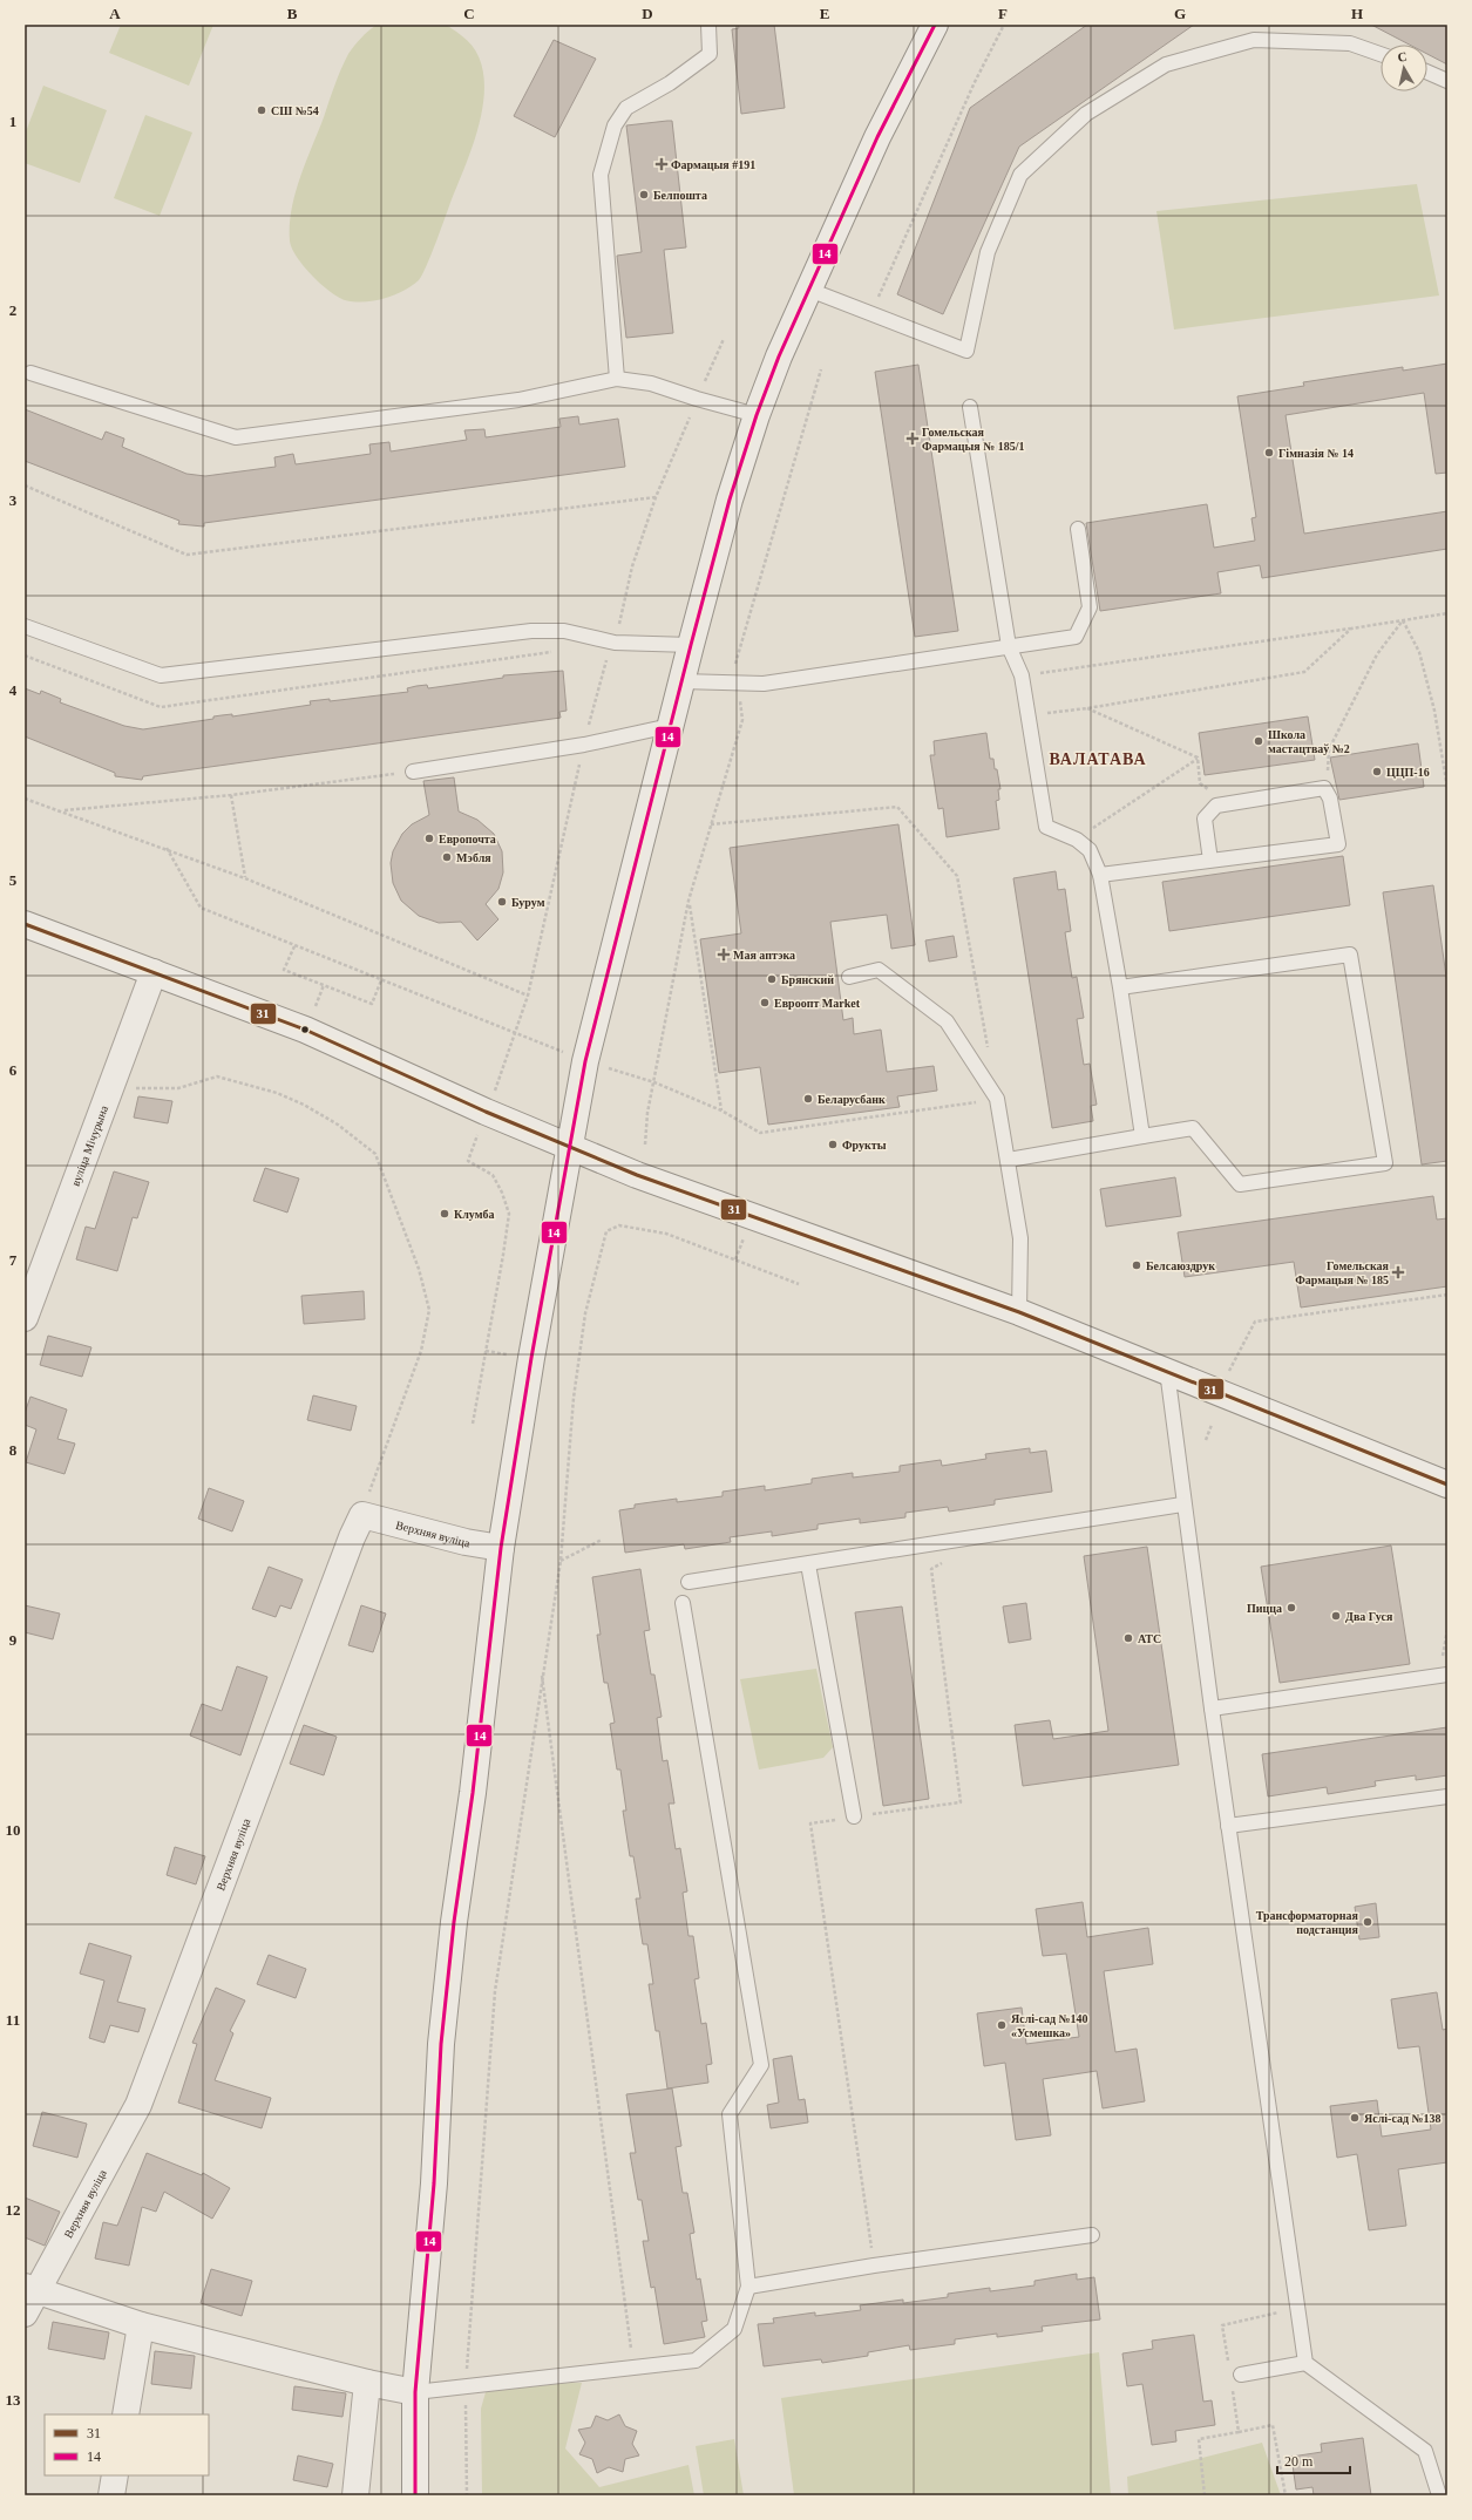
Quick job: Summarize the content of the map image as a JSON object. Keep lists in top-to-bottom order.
{
  "streets": {
    "street": ["вуліца Мічурына", "Верхняя вуліца"]
  },
  "districts": ["ВАЛАТАВА"],
  "places": {
    "other": [
      "СШ №54",
      "Белпошта",
      "Гімназія № 14",
      "Школа мастацтваў №2",
      "ЦЦП-16",
      "Европочта",
      "Мэбля",
      "Бурум",
      "Брянский",
      "Евроопт Market",
      "Беларусбанк",
      "Фрукты",
      "Клумба",
      "Белсаюздрук",
      "Пицца",
      "Два Гуся",
      "АТС",
      "Трансформаторная подстанция",
      "Яслі-сад №140 «Усмешка»",
      "Яслі-сад №138"
    ],
    "health": [
      "Фармацыя #191",
      "Гомельская Фармацыя № 185/1",
      "Мая аптэка",
      "Гомельская Фармацыя № 185"
    ]
  },
  "lines": ["transit line 14", "transit line 31"],
  "legend": ["31", "14"],
  "scale_bar": "20 m",
  "north": "top",
  "grid": {
    "columns": [
      "A",
      "B",
      "C",
      "D",
      "E",
      "F",
      "G",
      "H"
    ],
    "rows": [
      "1",
      "2",
      "3",
      "4",
      "5",
      "6",
      "7",
      "8",
      "9",
      "10",
      "11",
      "12",
      "13"
    ]
  }
}
